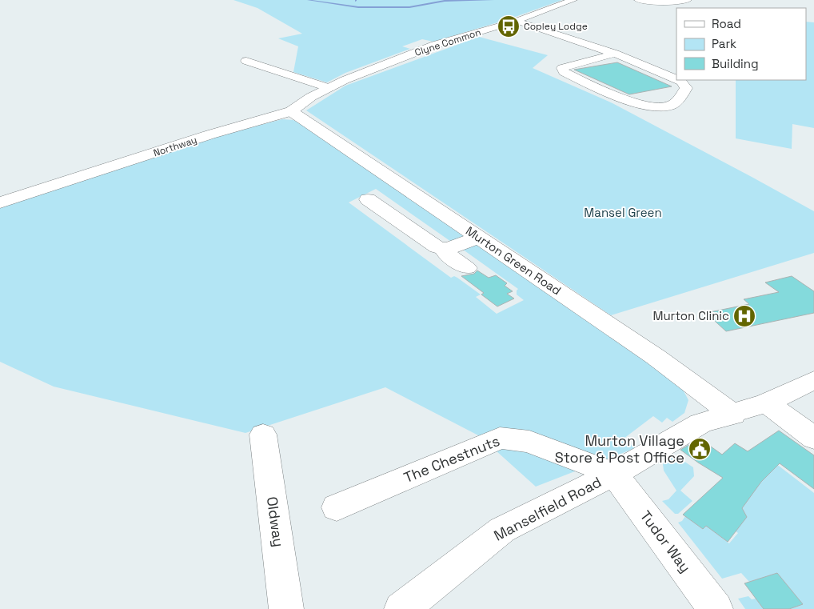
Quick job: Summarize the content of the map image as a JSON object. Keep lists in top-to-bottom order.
{
  "streets": {
    "street": [
      "Clyne Common",
      "Northway",
      "Murton Green Road",
      "The Chestnuts",
      "Manselfield Road",
      "Oldway",
      "Tudor Way"
    ]
  },
  "crossings": [
    ["Clyne Common", "Northway"],
    ["Northway", "Murton Green Road"],
    ["Murton Green Road", "Manselfield Road"],
    ["The Chestnuts", "Manselfield Road"],
    ["The Chestnuts", "Tudor Way"],
    ["Manselfield Road", "Tudor Way"]
  ],
  "parks": ["Mansel Green"],
  "places": {
    "bus stop": ["Copley Lodge"],
    "hospital": ["Murton Clinic"],
    "public building": ["Murton Village Store & Post Office"]
  },
  "legend": ["Road", "Park", "Building"]
}
